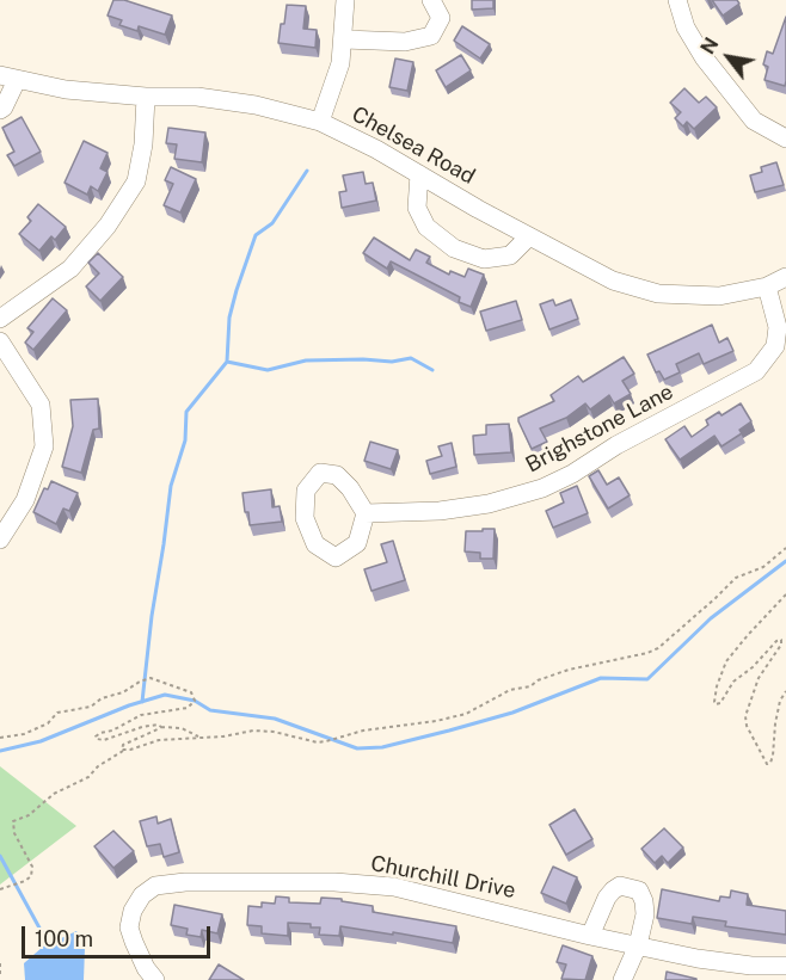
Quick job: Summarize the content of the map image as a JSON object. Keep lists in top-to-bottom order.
{
  "streets": {
    "street": ["Chelsea Road", "Brighstone Lane", "Churchill Drive"]
  },
  "crossings": [
    ["Chelsea Road", "Brighstone Lane"]
  ],
  "scale_bar": "100 m",
  "north": "top left"
}
